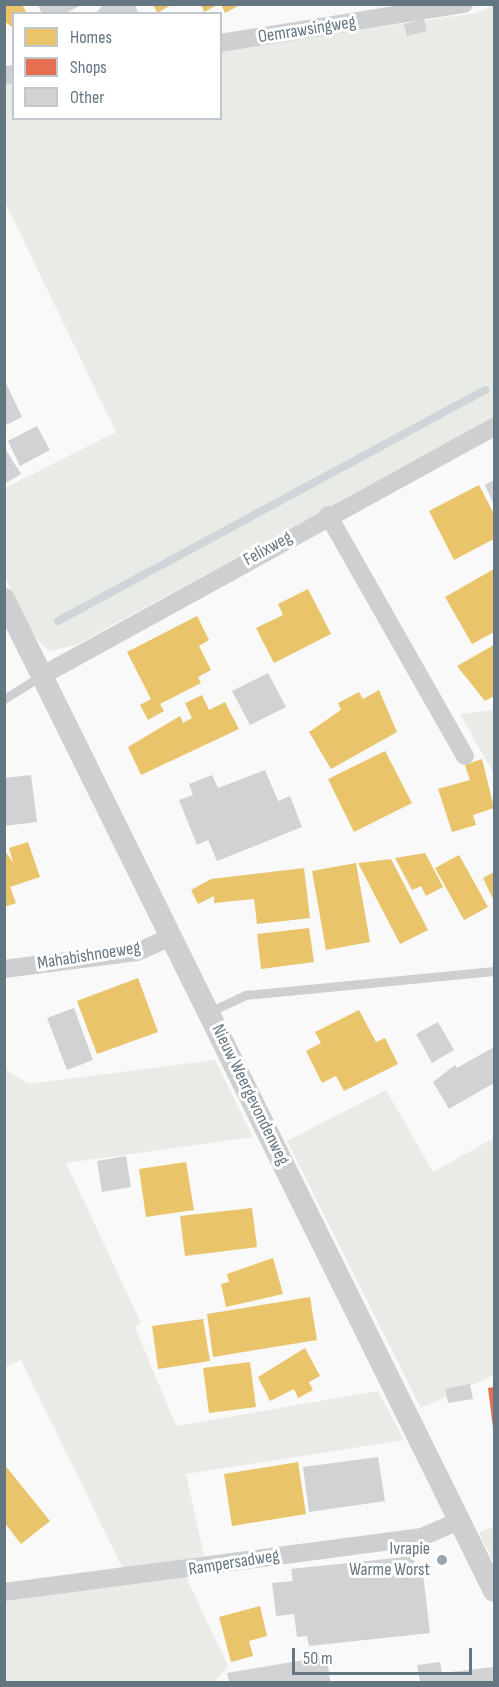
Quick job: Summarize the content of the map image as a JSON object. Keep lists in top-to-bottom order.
{
  "streets": {
    "street": [
      "Oemrawsingweg",
      "Felixweg",
      "Mahabishnoeweg",
      "Nieuw Weergevondenweg",
      "Rampersadweg"
    ]
  },
  "crossings": [
    ["Felixweg", "Nieuw Weergevondenweg"],
    ["Mahabishnoeweg", "Nieuw Weergevondenweg"],
    ["Nieuw Weergevondenweg", "Rampersadweg"]
  ],
  "places": ["Ivrapie Warme Worst"],
  "legend": ["Homes", "Shops", "Other"],
  "scale_bar": "50 m"
}
